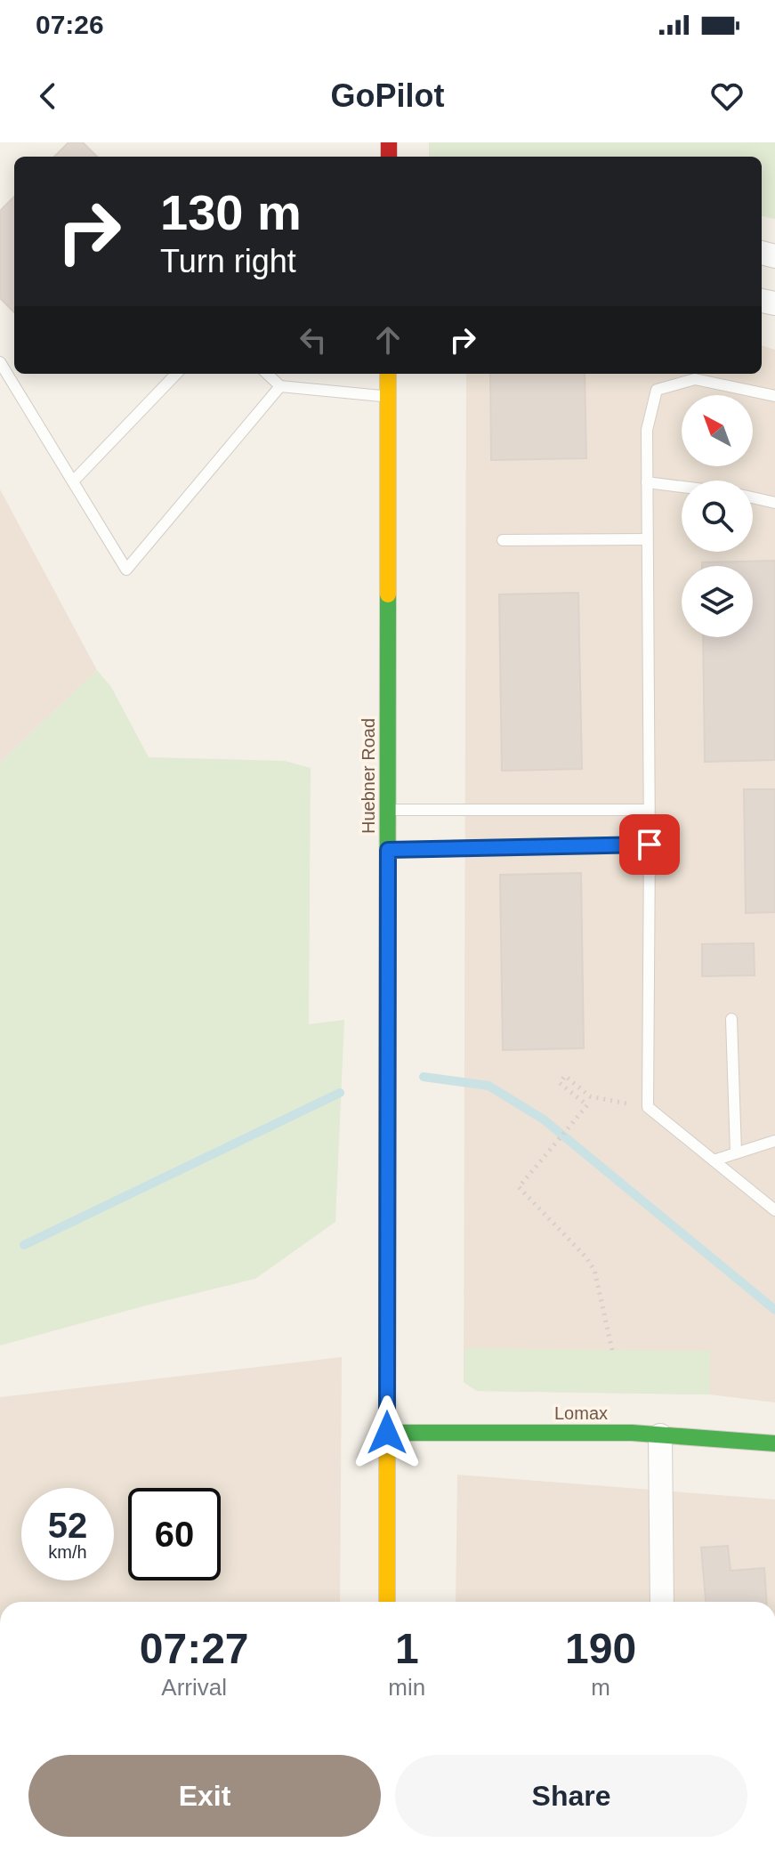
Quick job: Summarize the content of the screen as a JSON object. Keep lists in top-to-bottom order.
{
  "streets": {
    "main road": ["Huebner Road", "Lomax"]
  },
  "crossings": [
    ["Huebner Road", "Lomax"]
  ],
  "north": "top left",
  "page": {
    "status": "07:26",
    "header": "GoPilot",
    "turn": ["130 m", "Turn right"],
    "speed": "52 km/h",
    "limit": "60",
    "eta": [
      "07:27",
      "Arrival",
      "1",
      "min",
      "190",
      "m"
    ],
    "buttons": ["Exit", "Share"]
  }
}
